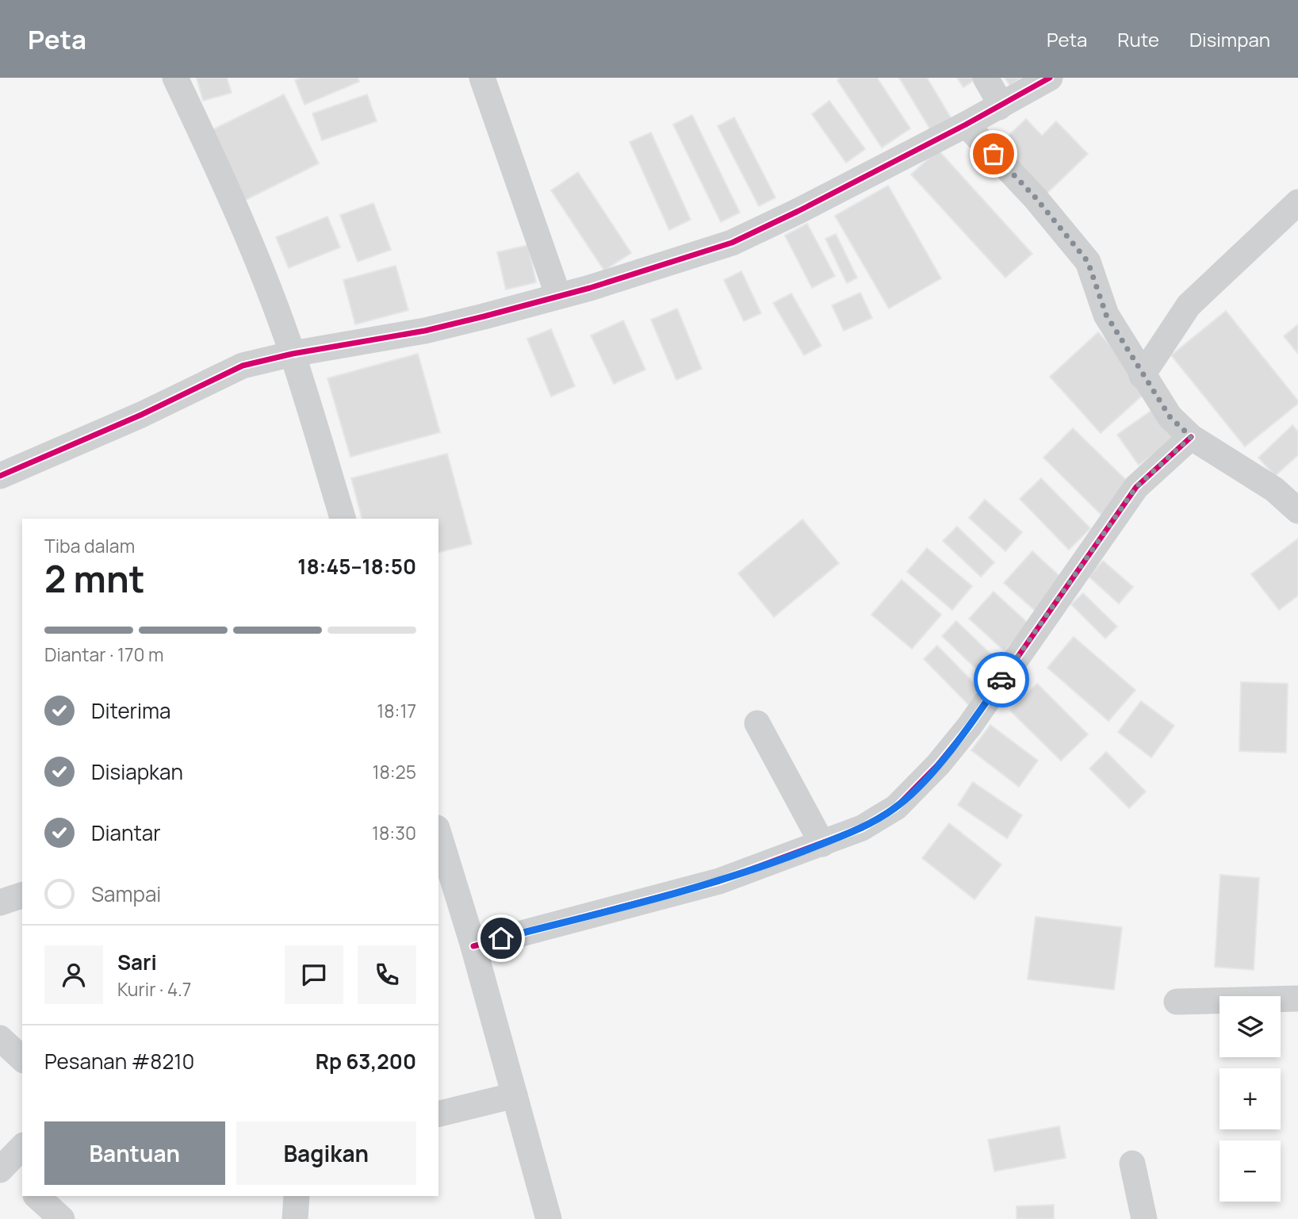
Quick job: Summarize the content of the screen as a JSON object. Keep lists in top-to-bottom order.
{
  "page": {
    "header": "Peta",
    "nav": ["Peta", "Rute", "Disimpan"],
    "heading": ["2 mnt", "Tiba dalam", "18:45–18:50"],
    "panel": [
      "Sari",
      "Kurir · 4.7",
      "Pesanan #8210",
      "Rp 63,200"
    ],
    "bar": "Diantar · 170 m",
    "list": [
      ["Diterima", "18:17"],
      ["Disiapkan", "18:25"],
      ["Diantar", "18:30"],
      "Sampai"
    ],
    "map_buttons": ["+", "−"],
    "buttons": ["Bantuan", "Bagikan"]
  }
}
